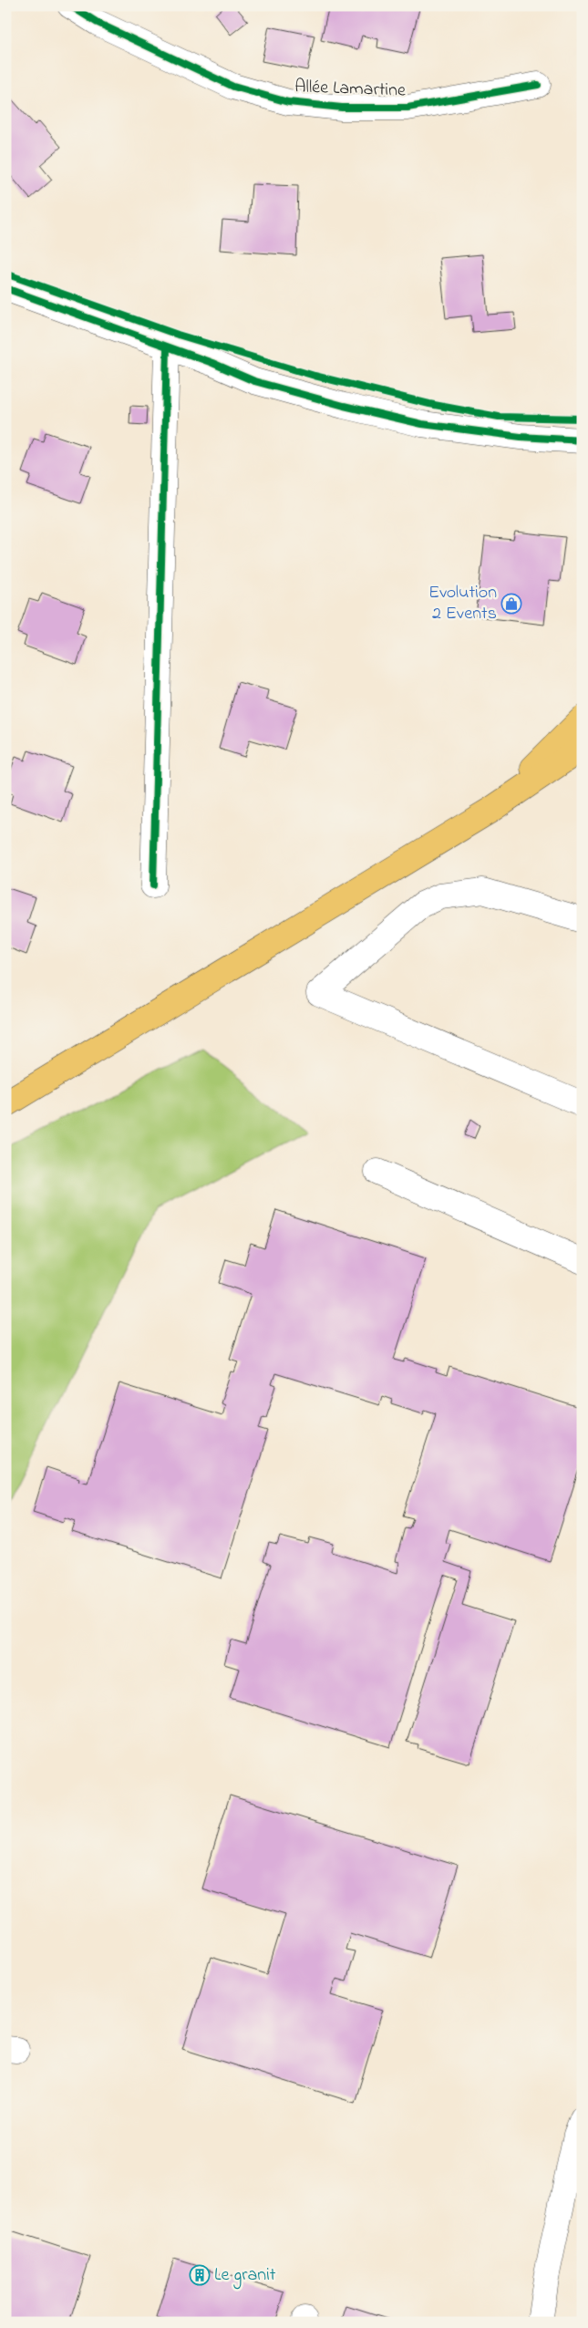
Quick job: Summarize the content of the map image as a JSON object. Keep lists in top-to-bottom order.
{
  "streets": {
    "street": ["Allée Lamartine"]
  },
  "places": {
    "shop": ["Evolution 2 Events"],
    "building": ["Le granit"]
  }
}
